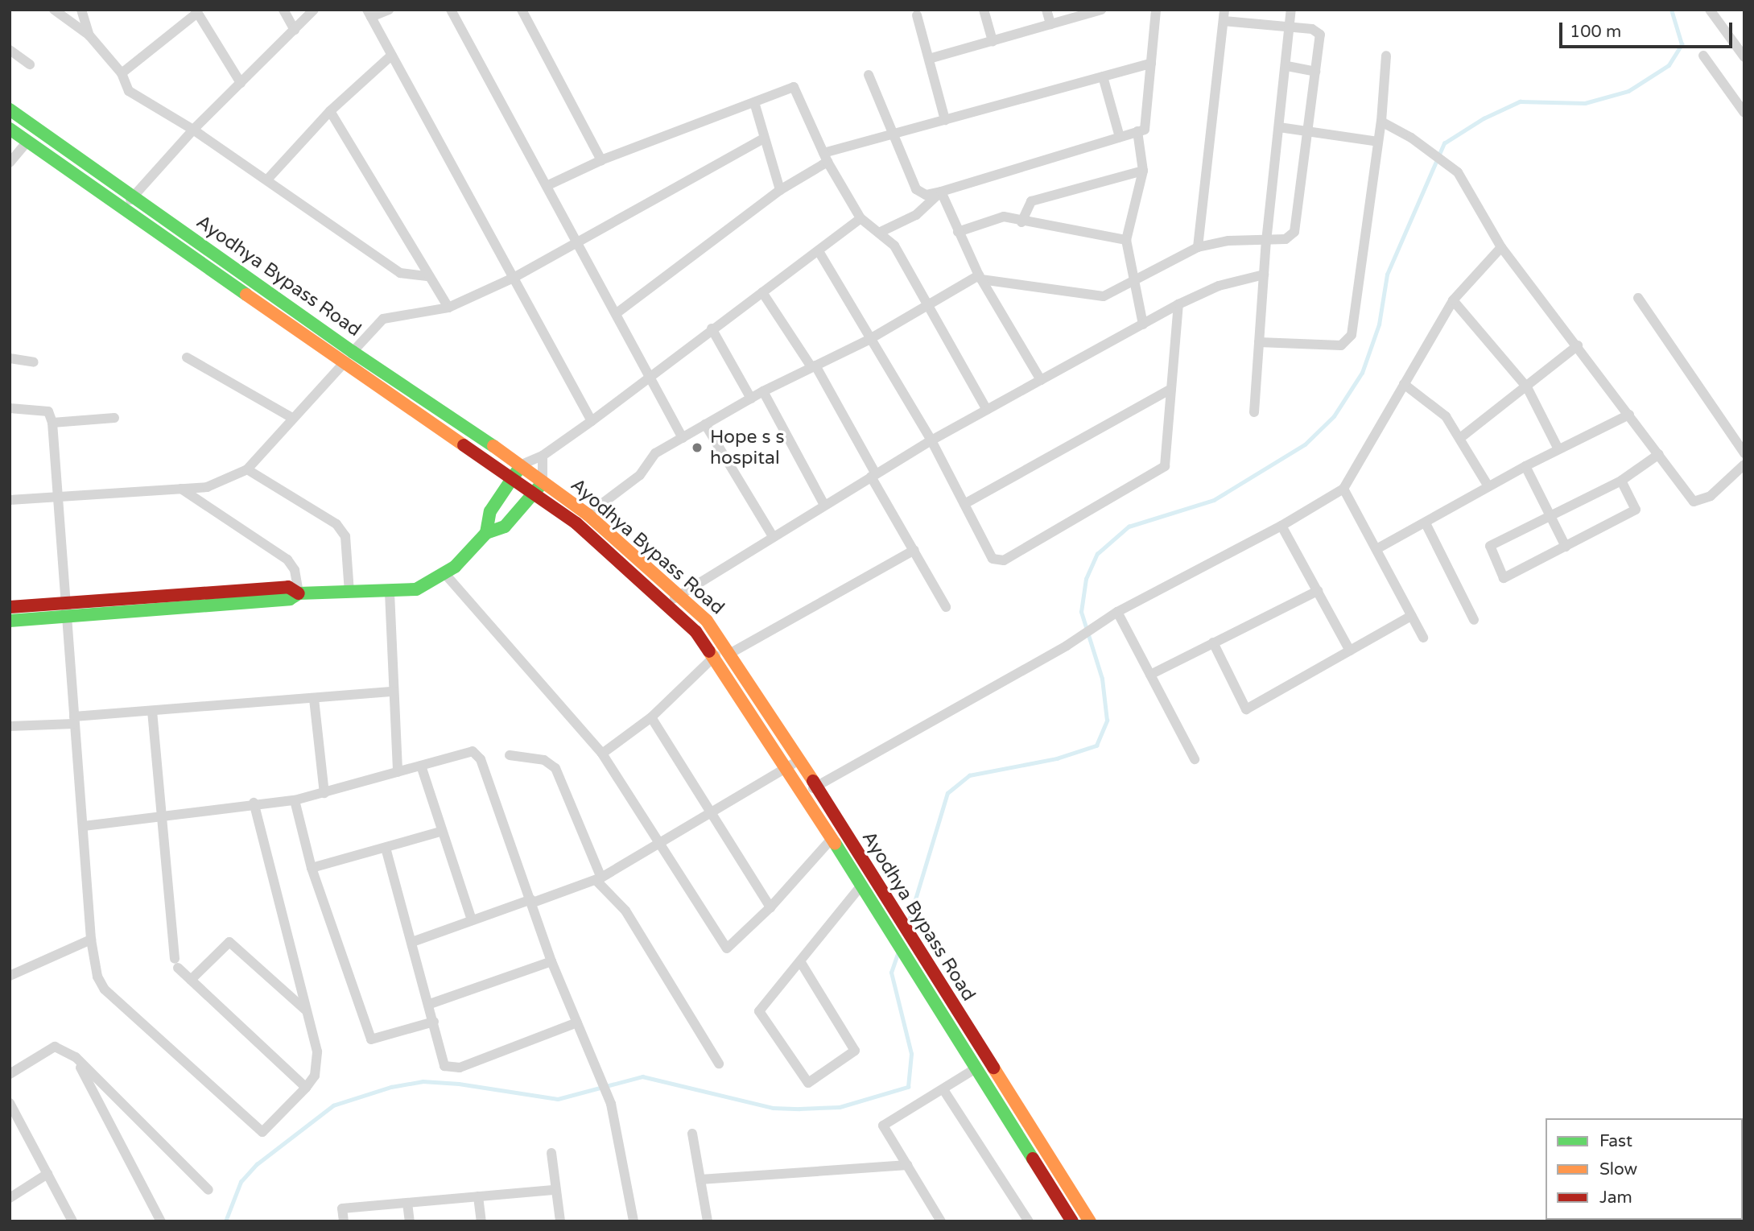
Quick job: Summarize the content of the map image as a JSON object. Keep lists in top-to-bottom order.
{
  "streets": {
    "main road": ["Ayodhya Bypass Road"]
  },
  "places": ["Hope s s hospital"],
  "legend": ["Fast", "Slow", "Jam"],
  "scale_bar": "100 m"
}
